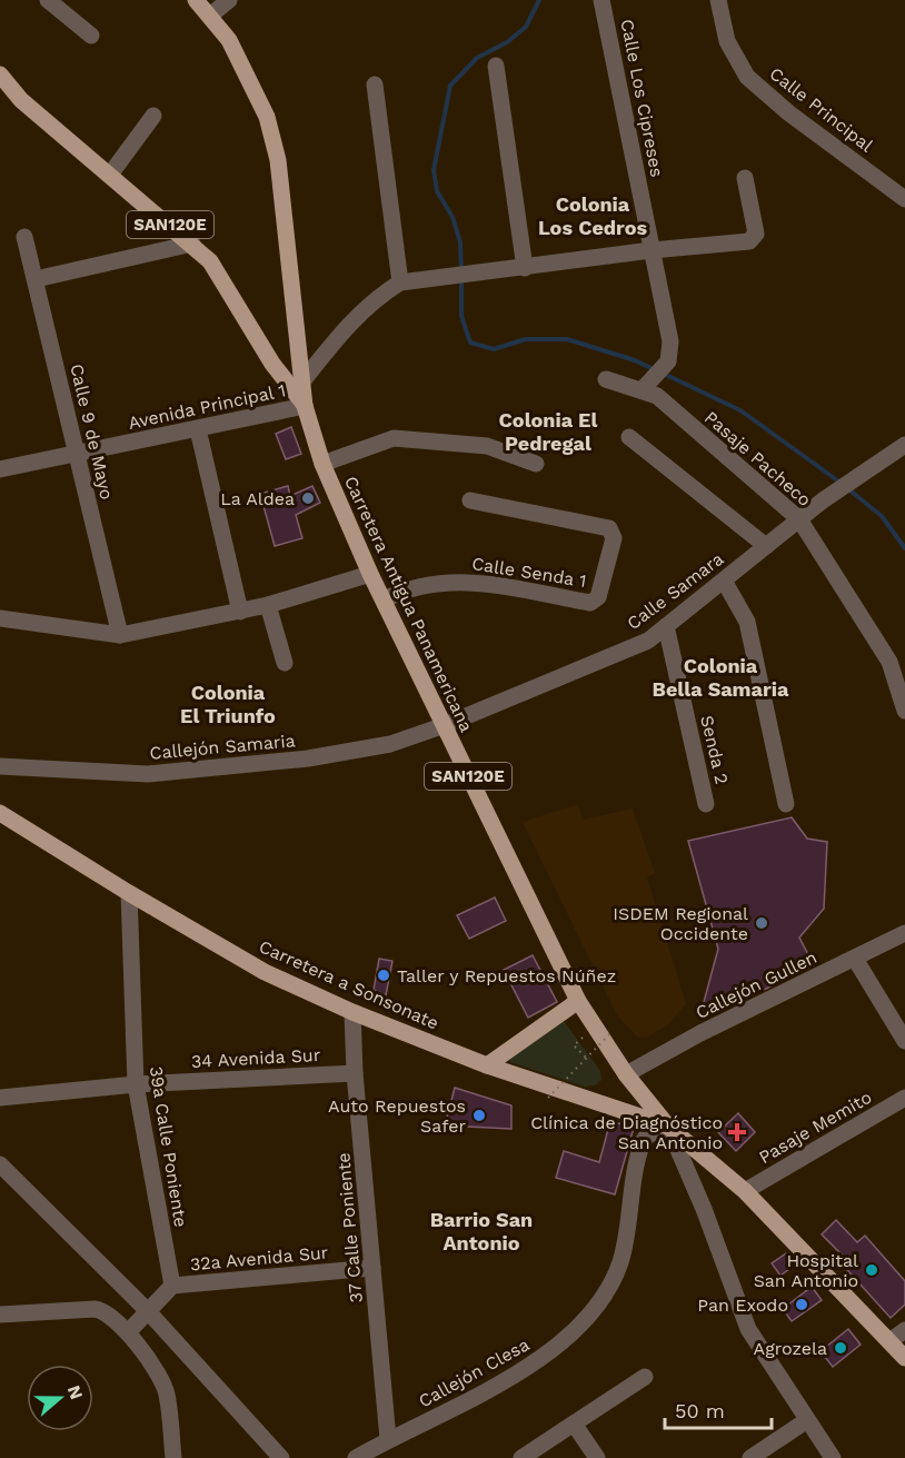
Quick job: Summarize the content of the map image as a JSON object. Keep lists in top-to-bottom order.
{
  "streets": {
    "main road": ["SAN120E", "Carretera Antigua Panamericana", "Carretera a Sonsonate"],
    "street": [
      "Calle Los Cipreses",
      "Calle Principal",
      "Avenida Principal 1",
      "Calle 9 de Mayo",
      "Pasaje Pacheco",
      "Calle Senda 1",
      "Calle Samara",
      "Callejón Samaria",
      "Senda 2",
      "Callejón Gullen",
      "34 Avenida Sur",
      "Pasaje Memito",
      "39a Calle Poniente",
      "37 Calle Poniente",
      "32a Avenida Sur",
      "Callejón Clesa"
    ]
  },
  "crossings": [
    ["Calle Los Cipreses", "Pasaje Pacheco"],
    ["Avenida Principal 1", "Calle 9 de Mayo"],
    ["Avenida Principal 1", "Carretera Antigua Panamericana"],
    ["Pasaje Pacheco", "Calle Samara"],
    ["Calle Senda 1", "Carretera Antigua Panamericana"],
    ["Calle Samara", "Carretera Antigua Panamericana"],
    ["Calle Samara", "Callejón Samaria"],
    ["Calle Samara", "Senda 2"],
    ["Carretera Antigua Panamericana", "Callejón Samaria"],
    ["Carretera Antigua Panamericana", "Carretera a Sonsonate"],
    ["Carretera Antigua Panamericana", "Callejón Gullen"],
    ["Carretera Antigua Panamericana", "Callejón Clesa"],
    ["Carretera a Sonsonate", "39a Calle Poniente"],
    ["Carretera a Sonsonate", "37 Calle Poniente"],
    ["Carretera a Sonsonate", "Callejón Clesa"],
    ["34 Avenida Sur", "39a Calle Poniente"],
    ["34 Avenida Sur", "37 Calle Poniente"],
    ["39a Calle Poniente", "32a Avenida Sur"],
    ["37 Calle Poniente", "32a Avenida Sur"],
    ["37 Calle Poniente", "Callejón Clesa"]
  ],
  "districts": [
    "Colonia Los Cedros",
    "Colonia El Pedregal",
    "Colonia Bella Samaria",
    "Colonia El Triunfo",
    "Barrio San Antonio"
  ],
  "places": {
    "other": [
      "La Aldea",
      "ISDEM Regional Occidente",
      "Taller y Repuestos Núñez",
      "Auto Repuestos Safer",
      "Hospital San Antonio",
      "Pan Exodo",
      "Agrozela"
    ],
    "health": ["Clínica de Diagnóstico San Antonio"]
  },
  "scale_bar": "50 m",
  "north": "right"
}
